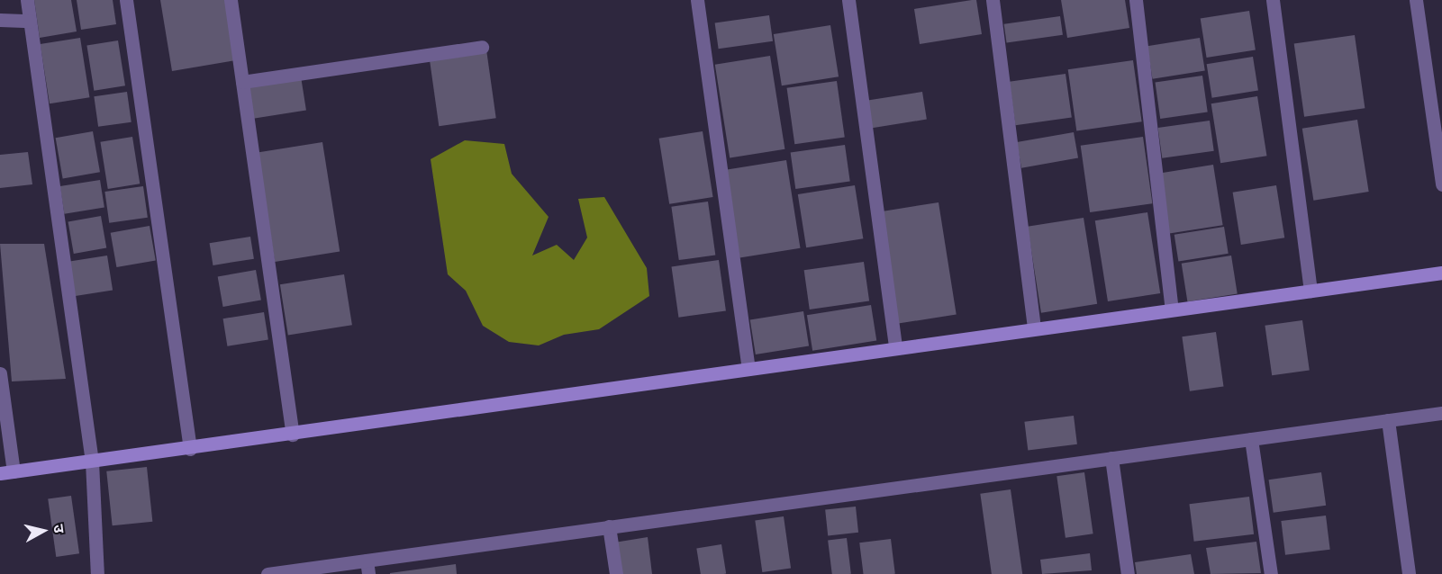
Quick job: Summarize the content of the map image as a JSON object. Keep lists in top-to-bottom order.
{
  "north": "right"
}
